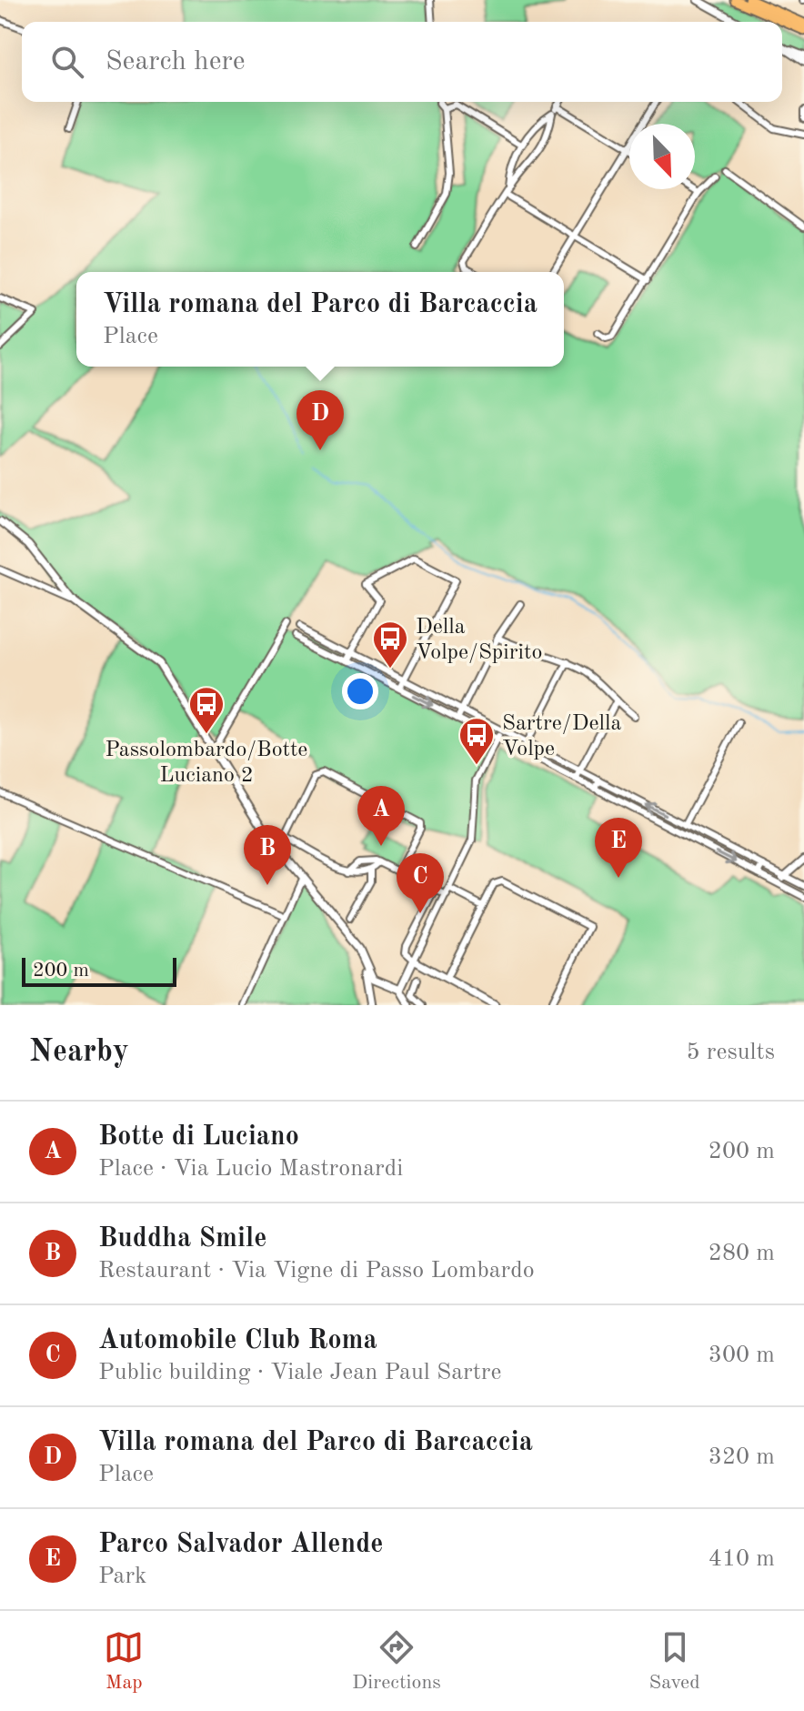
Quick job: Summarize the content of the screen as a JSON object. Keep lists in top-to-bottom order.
{
  "places": {
    "bus stop": ["Della Volpe/Spirito", "Passolombardo/Botte Luciano 2", "Sartre/Della Volpe"]
  },
  "scale_bar": "200 m",
  "north": "bottom right",
  "page": {
    "search": "Search here",
    "popup": ["Villa romana del Parco di Barcaccia", "Place"],
    "pins": [
      "D",
      "A",
      "E",
      "B",
      "C"
    ],
    "scale": "200 m",
    "heading": ["Nearby", "5 results"],
    "list": [
      {
        "mark": "A",
        "name": "Botte di Luciano",
        "note": "Place · Via Lucio Mastronardi",
        "value": "200 m"
      },
      {
        "mark": "B",
        "name": "Buddha Smile",
        "note": "Restaurant · Via Vigne di Passo Lombardo",
        "value": "280 m"
      },
      {
        "mark": "C",
        "name": "Automobile Club Roma",
        "note": "Public building · Viale Jean Paul Sartre",
        "value": "300 m"
      },
      {
        "mark": "D",
        "name": "Villa romana del Parco di Barcaccia",
        "note": "Place",
        "value": "320 m"
      },
      {
        "mark": "E",
        "name": "Parco Salvador Allende",
        "note": "Park",
        "value": "410 m"
      }
    ],
    "nav": ["Map", "Directions", "Saved"]
  }
}
